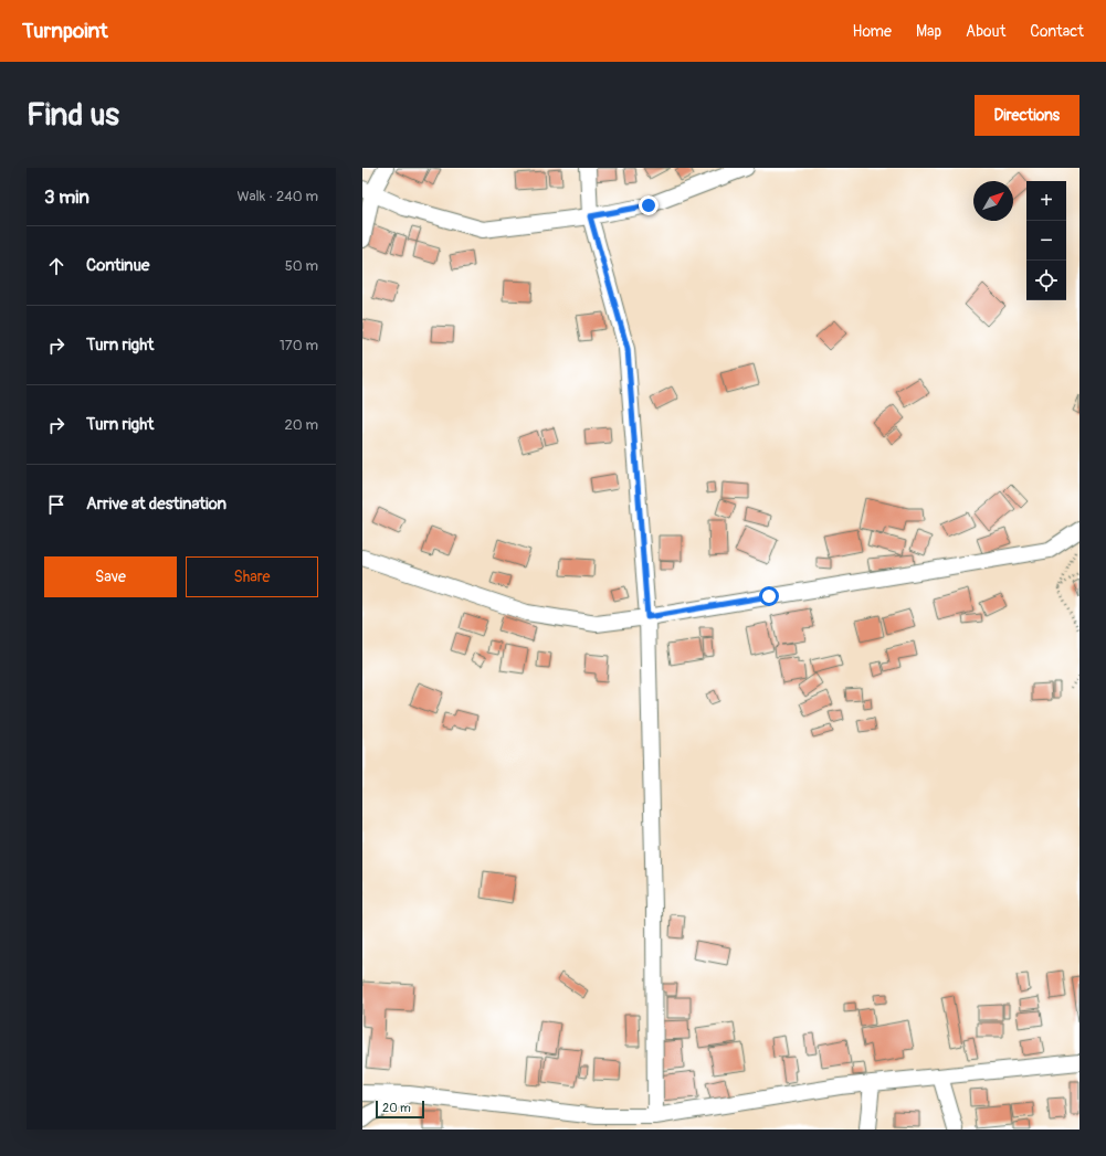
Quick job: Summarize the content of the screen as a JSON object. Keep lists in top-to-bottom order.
{
  "scale_bar": "20 m",
  "north": "top right",
  "page": {
    "header": "Turnpoint",
    "nav": [
      "Home",
      "Map",
      "About",
      "Contact"
    ],
    "buttons": [
      "Directions",
      ["Save", "Share"]
    ],
    "title": "Find us",
    "heading": ["3 min", "Walk · 240 m"],
    "map_buttons": ["+", "−"],
    "list": [
      ["Continue", "50 m"],
      ["Turn right", "170 m"],
      ["Turn right", "20 m"],
      "Arrive at destination"
    ],
    "scale": "20 m"
  }
}
